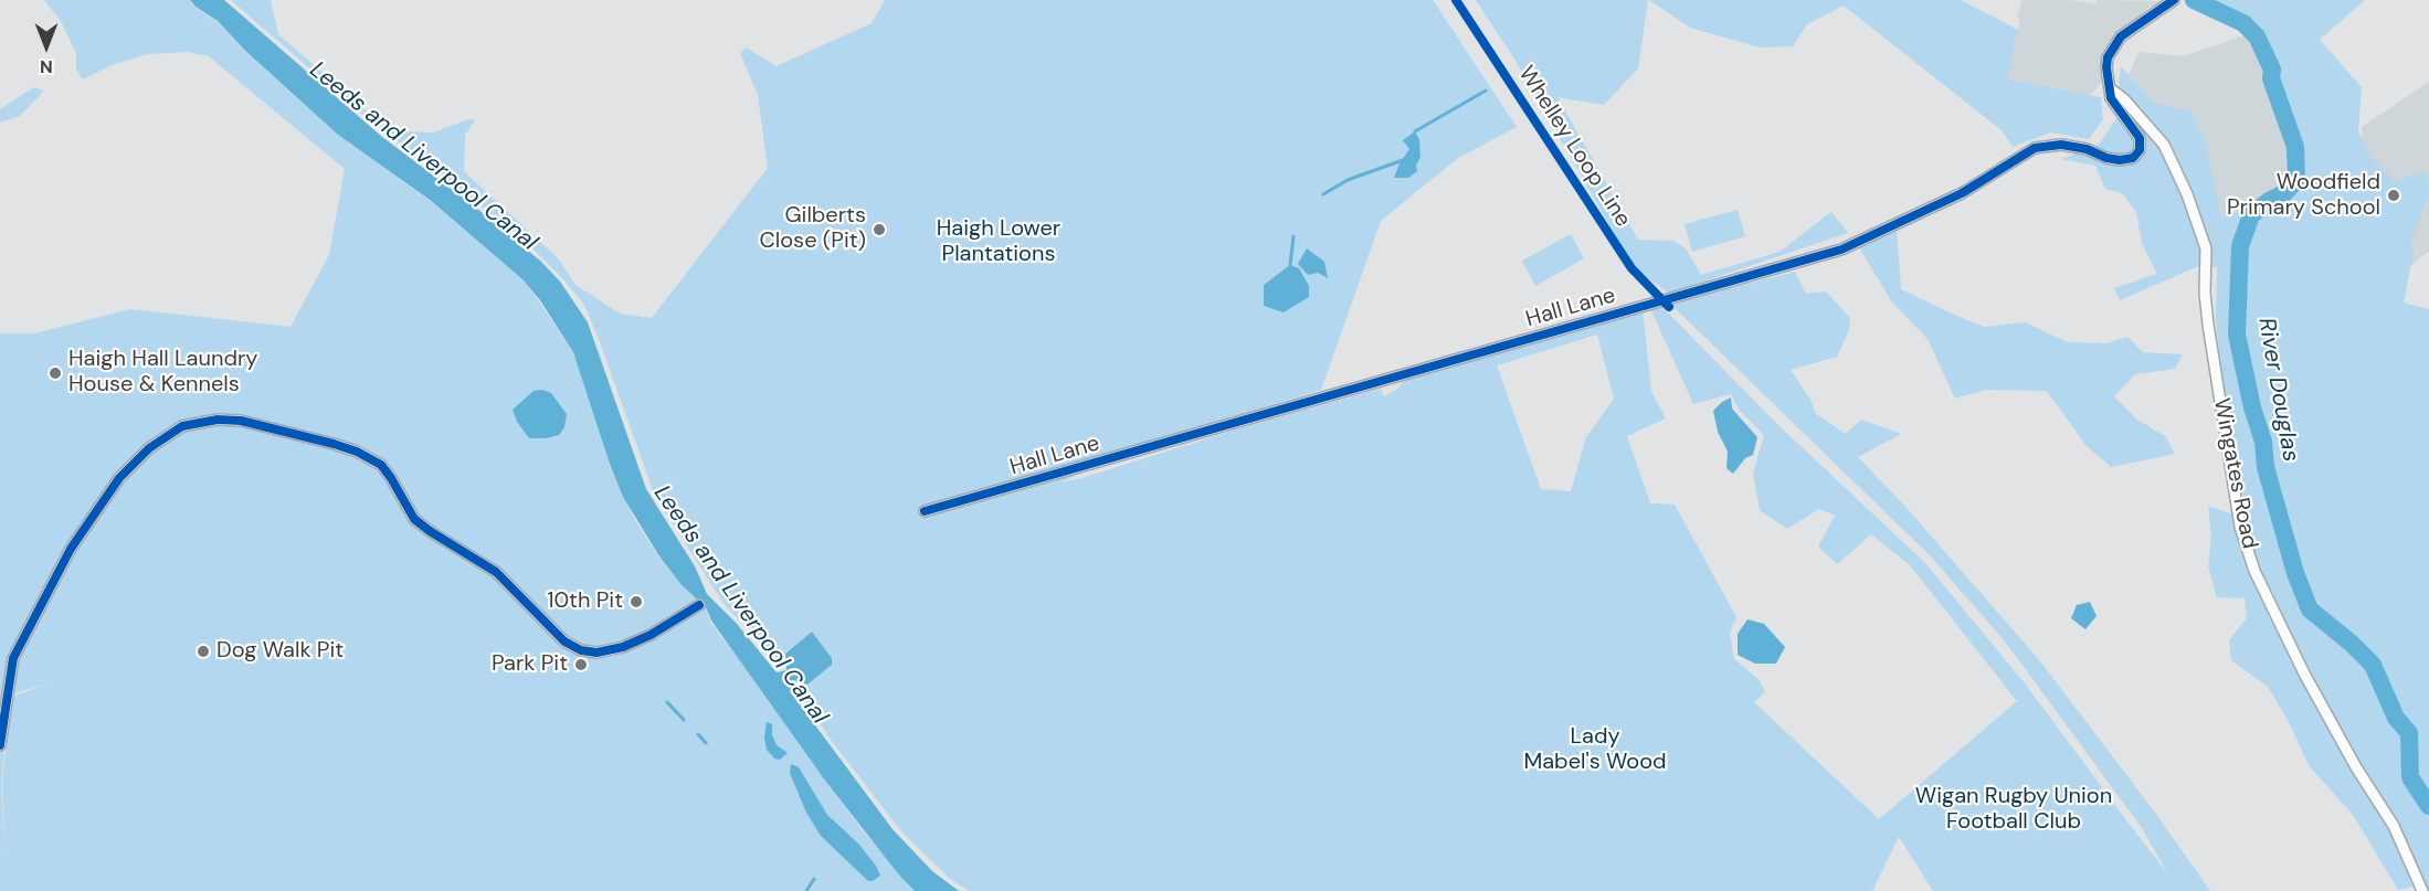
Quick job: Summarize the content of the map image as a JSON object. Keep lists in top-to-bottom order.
{
  "streets": {
    "street": ["Hall Lane", "Wingates Road"],
    "cycle path": ["Whelley Loop Line"]
  },
  "crossings": [
    ["Hall Lane", "Wingates Road"]
  ],
  "water": ["Leeds and Liverpool Canal", "River Douglas"],
  "parks": ["Haigh Lower Plantations", "Lady Mabel's Wood", "Wigan Rugby Union Football Club"],
  "places": [
    "Woodfield Primary School",
    "Gilberts Close (Pit)",
    "Haigh Hall Laundry House & Kennels",
    "10th Pit",
    "Dog Walk Pit",
    "Park Pit"
  ],
  "north": "bottom"
}
